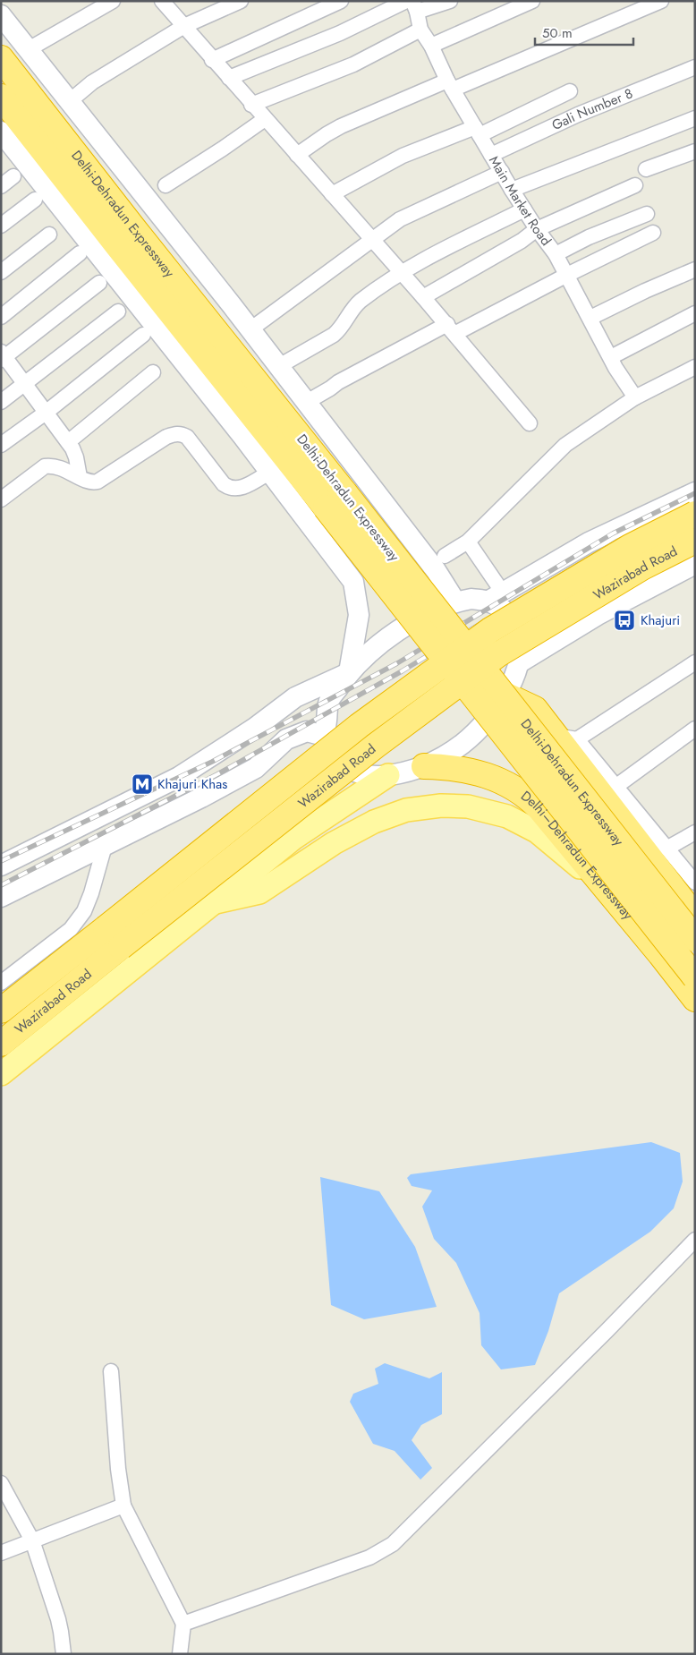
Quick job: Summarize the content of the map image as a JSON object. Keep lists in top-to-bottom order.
{
  "streets": {
    "highway": ["Delhi-Dehradun Expressway", "Wazirabad Road", "Delhi–Dehradun Expressway"],
    "street": ["Gali Number 8", "Main Market Road"]
  },
  "crossings": [
    ["Gali Number 8", "Main Market Road"]
  ],
  "places": {
    "bus stop": ["Khajuri"],
    "metro station": ["Khajuri Khas"]
  },
  "scale_bar": "50 m"
}
